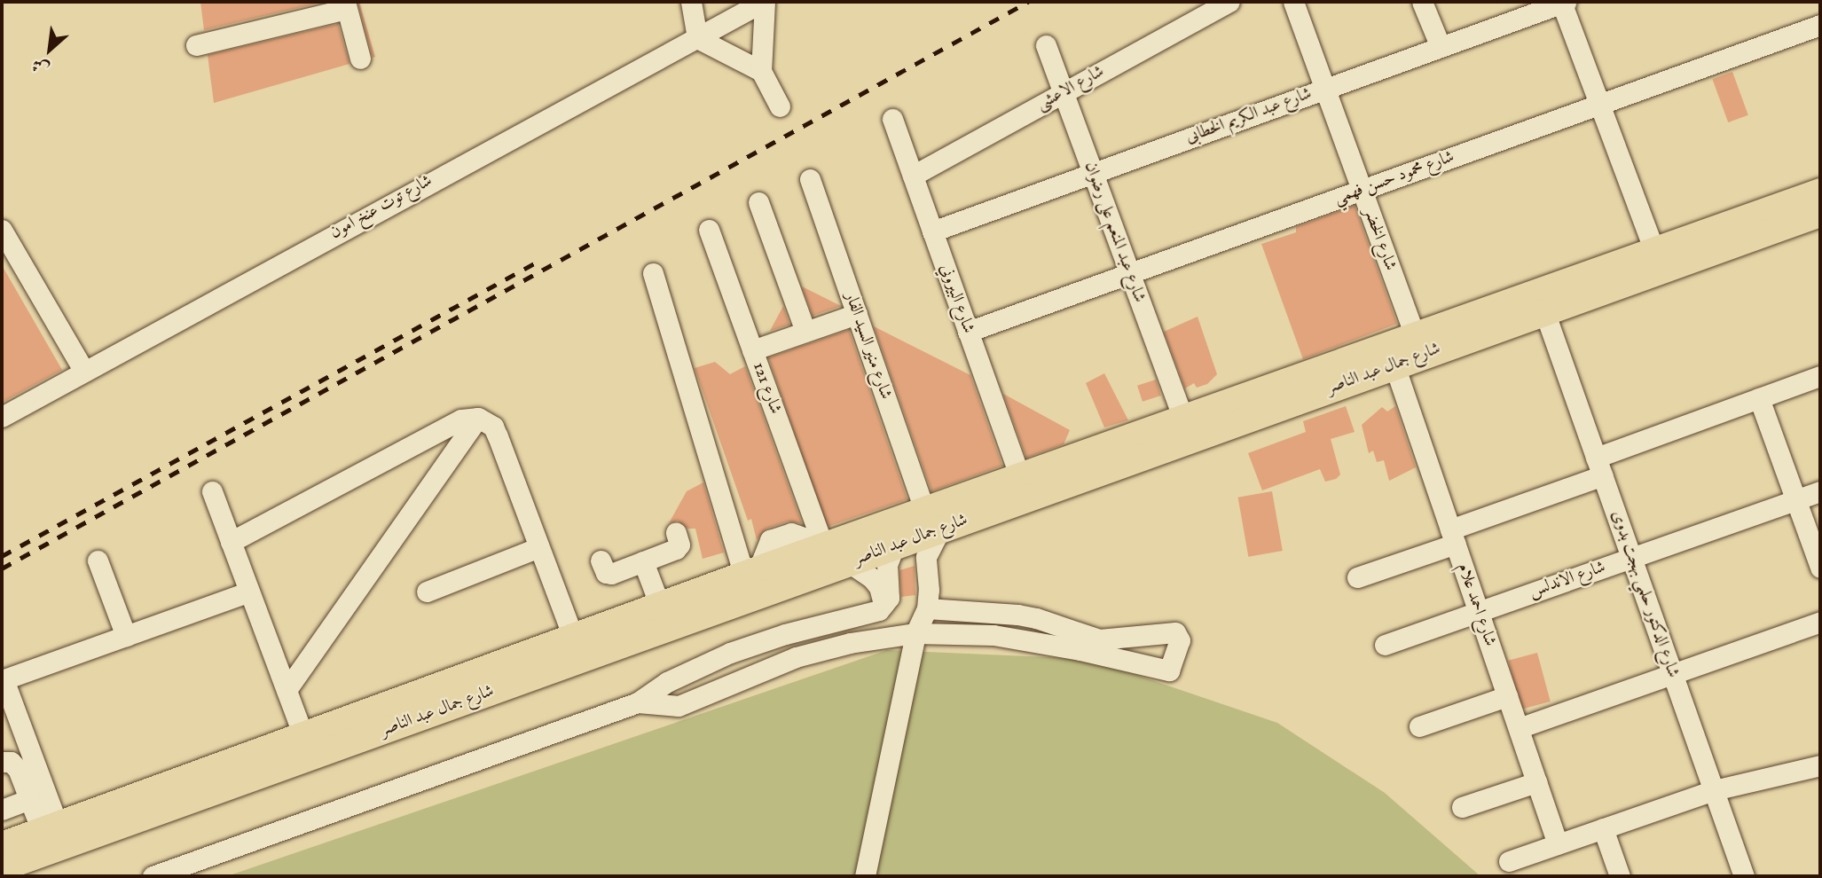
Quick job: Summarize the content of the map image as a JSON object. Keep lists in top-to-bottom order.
{
  "streets": {
    "main road": ["شارع جمال عبد الناصر"],
    "street": [
      "شارع الاعشى",
      "شارع عبد الكريم الخطابى",
      "شارع محمود حسن فهمي",
      "شارع توت عنخ امون",
      "شارع عبد المنعم على رضوان",
      "شارع الخضر",
      "شارع البيروني",
      "شارع منير السيد الفار",
      "شارع 121",
      "شارع الاندلس",
      "شارع الدكتور حلمي بهجت بدوى",
      "شارع احمد علام"
    ]
  },
  "crossings": [
    ["شارع الاعشى", "شارع عبد المنعم على رضوان"],
    ["شارع الاعشى", "شارع البيروني"],
    ["شارع عبد الكريم الخطابى", "شارع عبد المنعم على رضوان"],
    ["شارع عبد الكريم الخطابى", "شارع الخضر"],
    ["شارع عبد الكريم الخطابى", "شارع البيروني"],
    ["شارع محمود حسن فهمي", "شارع عبد المنعم على رضوان"],
    ["شارع محمود حسن فهمي", "شارع الخضر"],
    ["شارع محمود حسن فهمي", "شارع البيروني"],
    ["شارع عبد المنعم على رضوان", "شارع جمال عبد الناصر"],
    ["شارع الخضر", "شارع جمال عبد الناصر"],
    ["شارع البيروني", "شارع جمال عبد الناصر"],
    ["شارع منير السيد الفار", "شارع جمال عبد الناصر"],
    ["شارع جمال عبد الناصر", "شارع 121"],
    ["شارع جمال عبد الناصر", "شارع الدكتور حلمي بهجت بدوى"],
    ["شارع جمال عبد الناصر", "شارع احمد علام"],
    ["شارع الاندلس", "شارع الدكتور حلمي بهجت بدوى"],
    ["شارع الاندلس", "شارع احمد علام"]
  ],
  "north": "bottom left"
}
